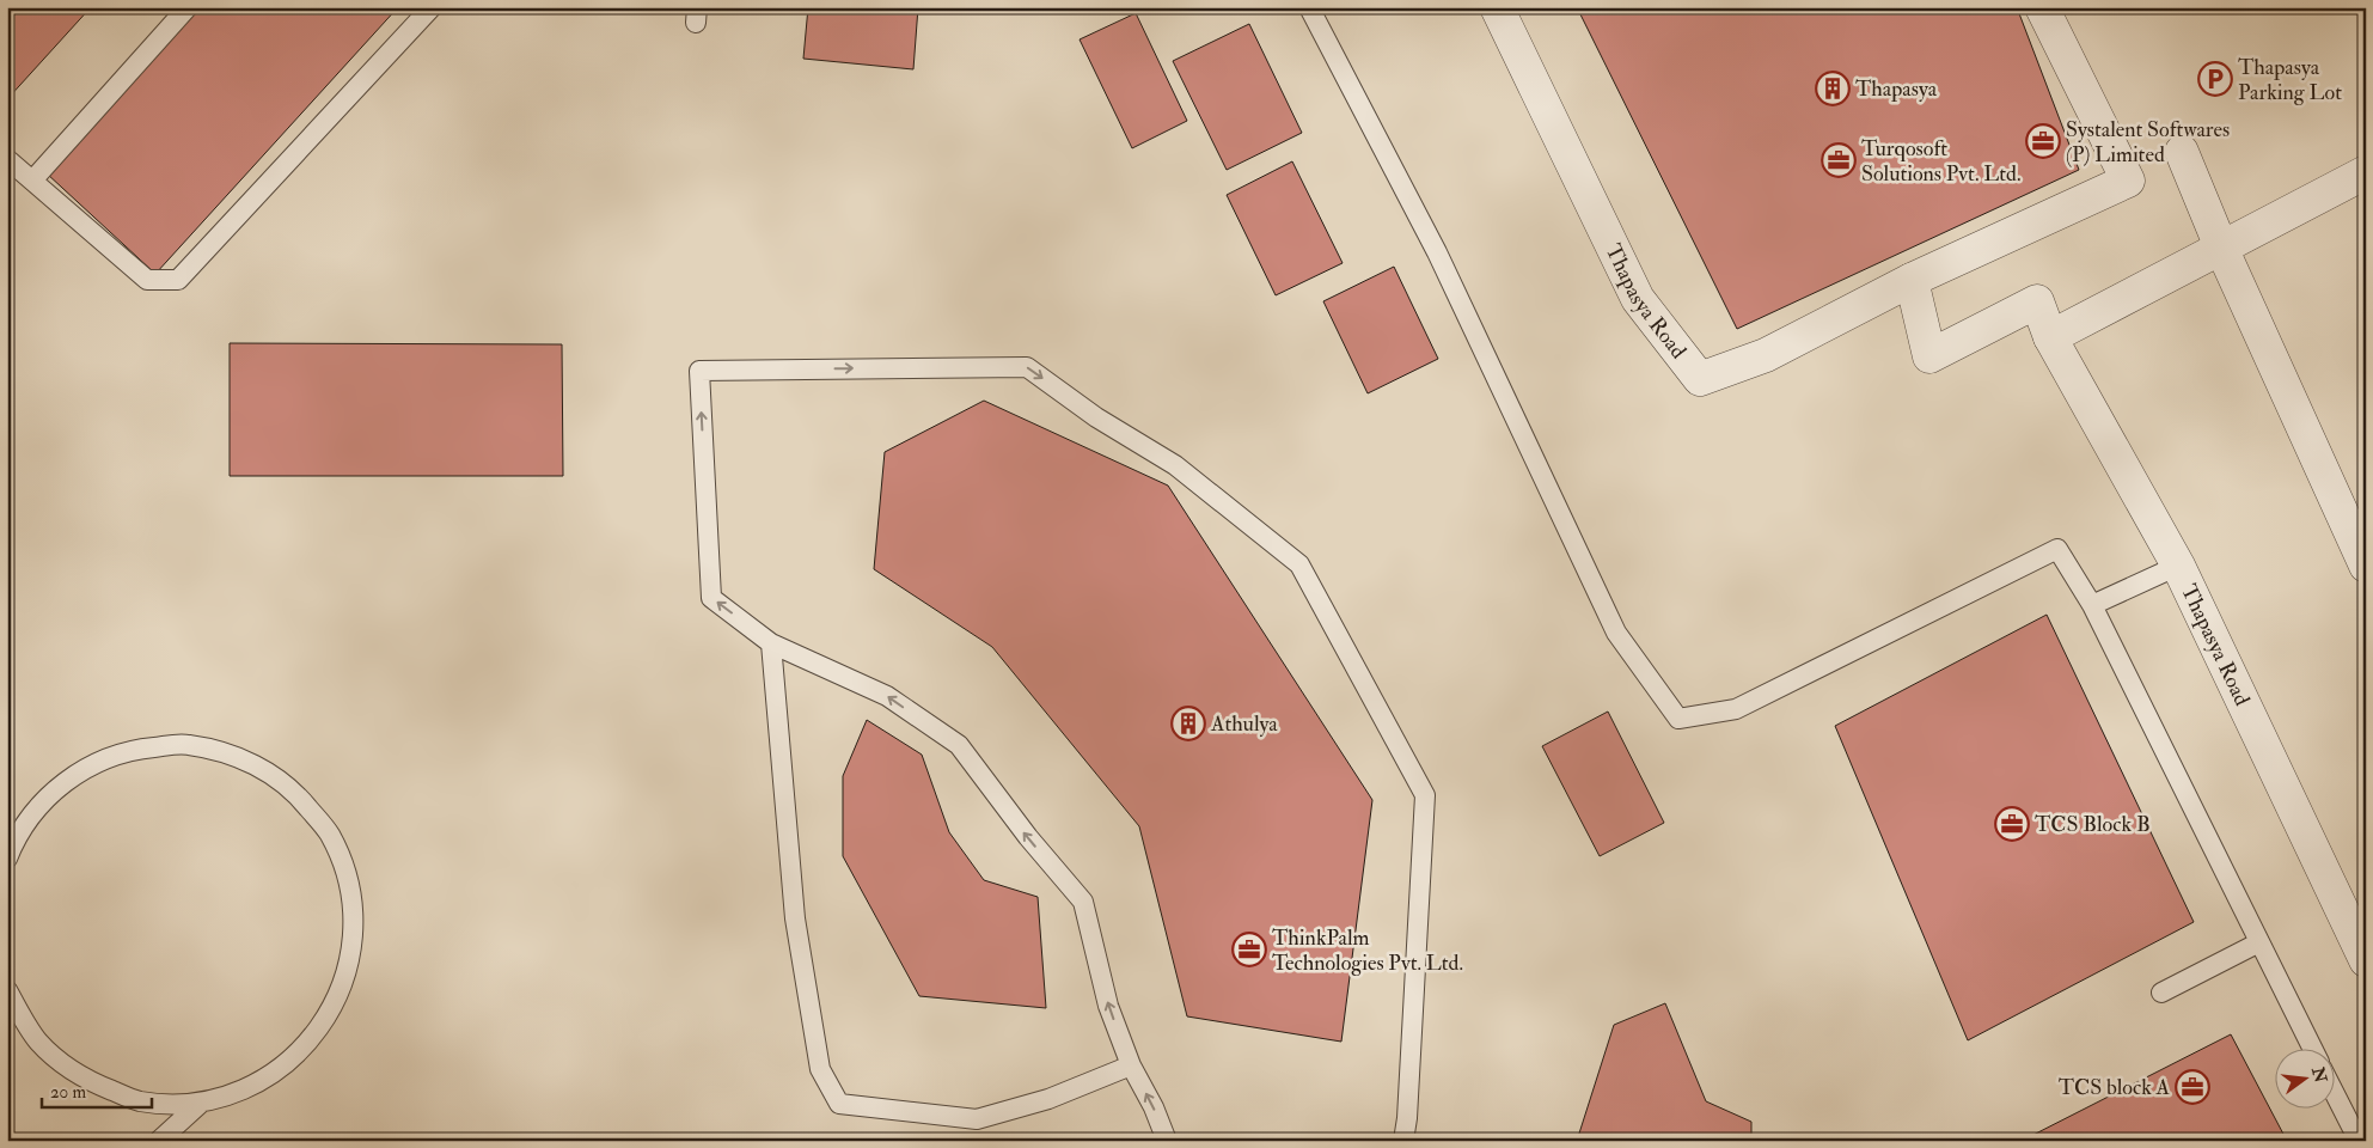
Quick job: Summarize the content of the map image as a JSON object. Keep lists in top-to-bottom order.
{
  "streets": {
    "street": ["Thapasya Road"]
  },
  "places": {
    "parking": ["Thapasya Parking Lot"],
    "building": ["Thapasya", "Athulya"],
    "office": [
      "Systalent Softwares (P) Limited",
      "Turqosoft Solutions Pvt. Ltd.",
      "TCS Block B",
      "ThinkPalm Technologies Pvt. Ltd.",
      "TCS block A"
    ]
  },
  "scale_bar": "20 m",
  "north": "right"
}
